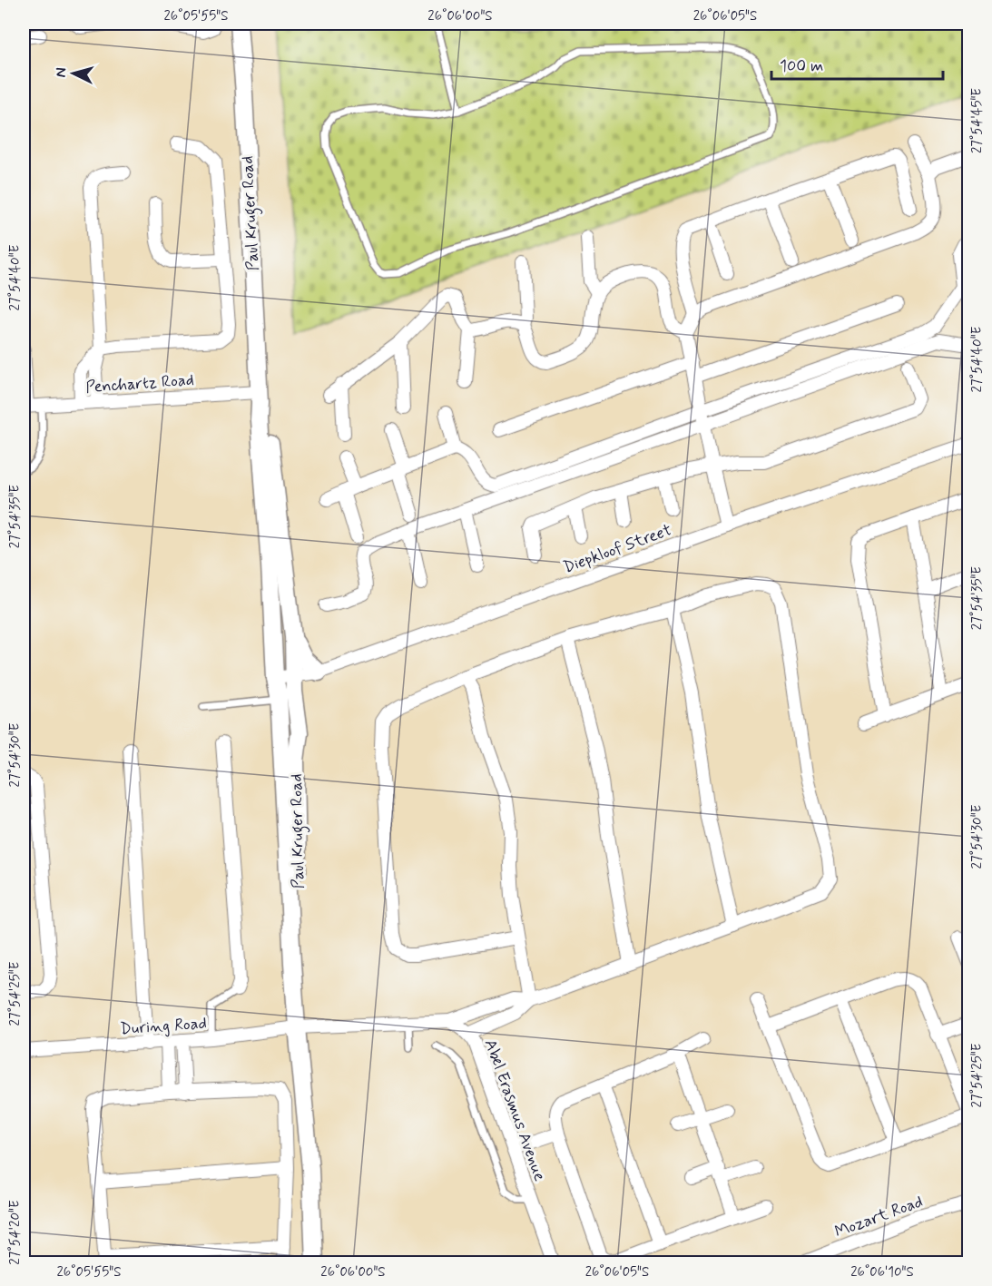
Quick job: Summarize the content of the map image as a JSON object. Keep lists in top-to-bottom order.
{
  "streets": {
    "street": [
      "Paul Kruger Road",
      "Penchartz Road",
      "Diepkloof Street",
      "During Road",
      "Abel Erasmus Avenue",
      "Mozart Road"
    ]
  },
  "crossings": [
    ["Paul Kruger Road", "Penchartz Road"],
    ["Paul Kruger Road", "Diepkloof Street"],
    ["Paul Kruger Road", "During Road"]
  ],
  "scale_bar": "100 m",
  "north": "left",
  "coordinates": [
    "26°05'55\"S",
    "26°06'00\"S",
    "26°06'05\"S",
    "27°54'45\"E",
    "27°54'40\"E",
    "27°54'35\"E",
    "27°54'30\"E",
    "27°54'25\"E",
    "27°54'20\"E",
    "26°06'10\"S"
  ]
}
